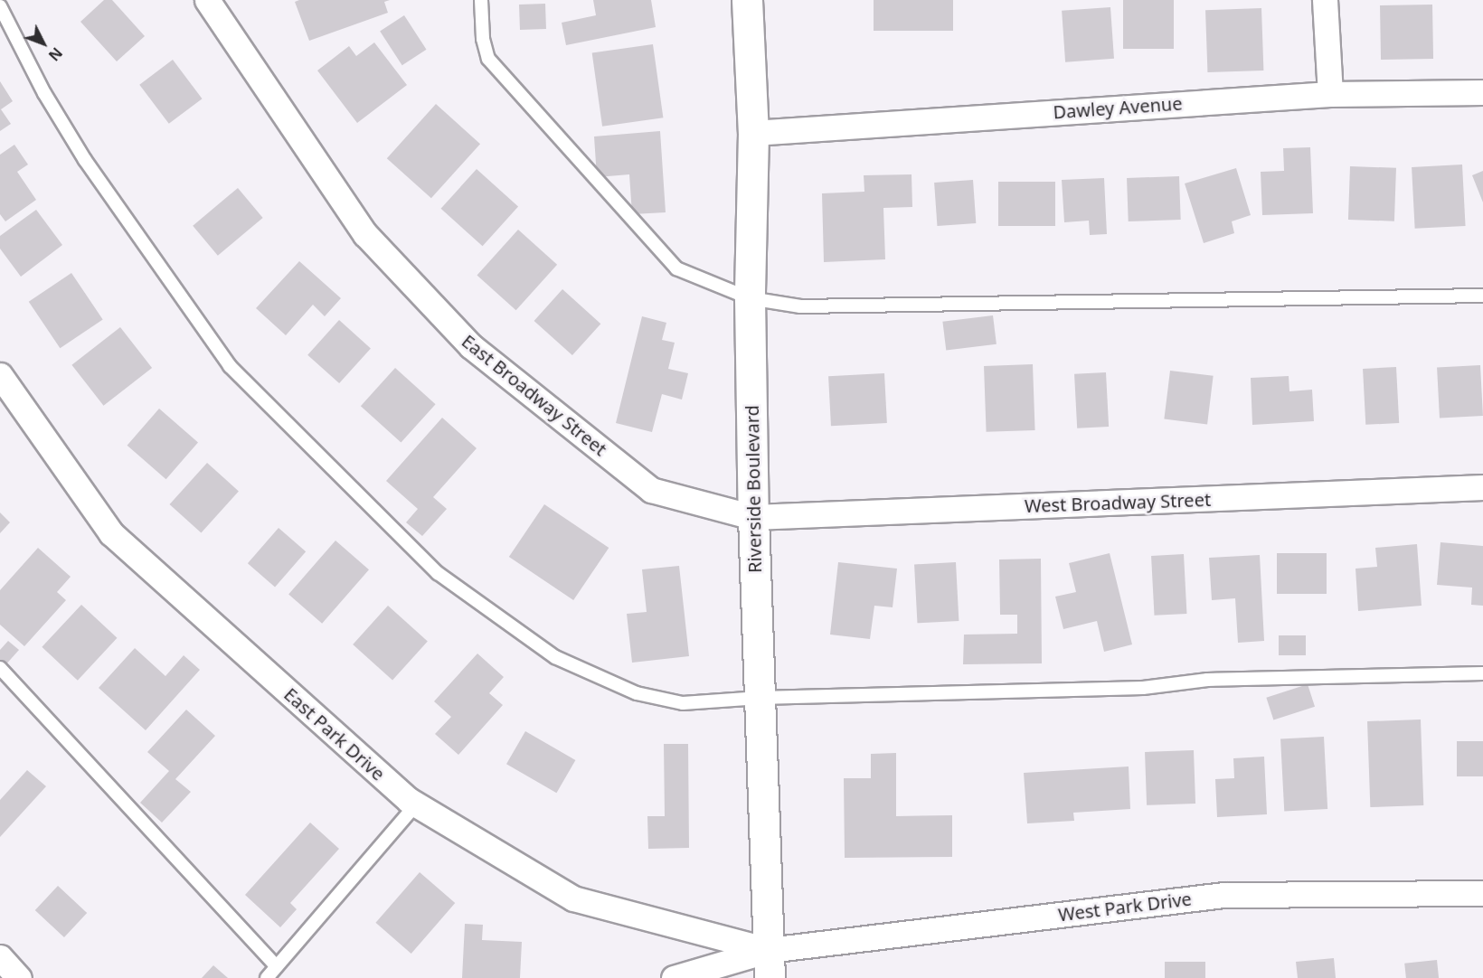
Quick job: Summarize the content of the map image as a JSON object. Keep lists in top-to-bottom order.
{
  "streets": {
    "street": [
      "Dawley Avenue",
      "East Broadway Street",
      "Riverside Boulevard",
      "West Broadway Street",
      "East Park Drive",
      "West Park Drive"
    ]
  },
  "crossings": [
    ["Dawley Avenue", "Riverside Boulevard"],
    ["East Broadway Street", "Riverside Boulevard"],
    ["East Broadway Street", "West Broadway Street"],
    ["Riverside Boulevard", "West Broadway Street"],
    ["Riverside Boulevard", "East Park Drive"],
    ["Riverside Boulevard", "West Park Drive"],
    ["East Park Drive", "West Park Drive"]
  ],
  "north": "bottom right"
}
